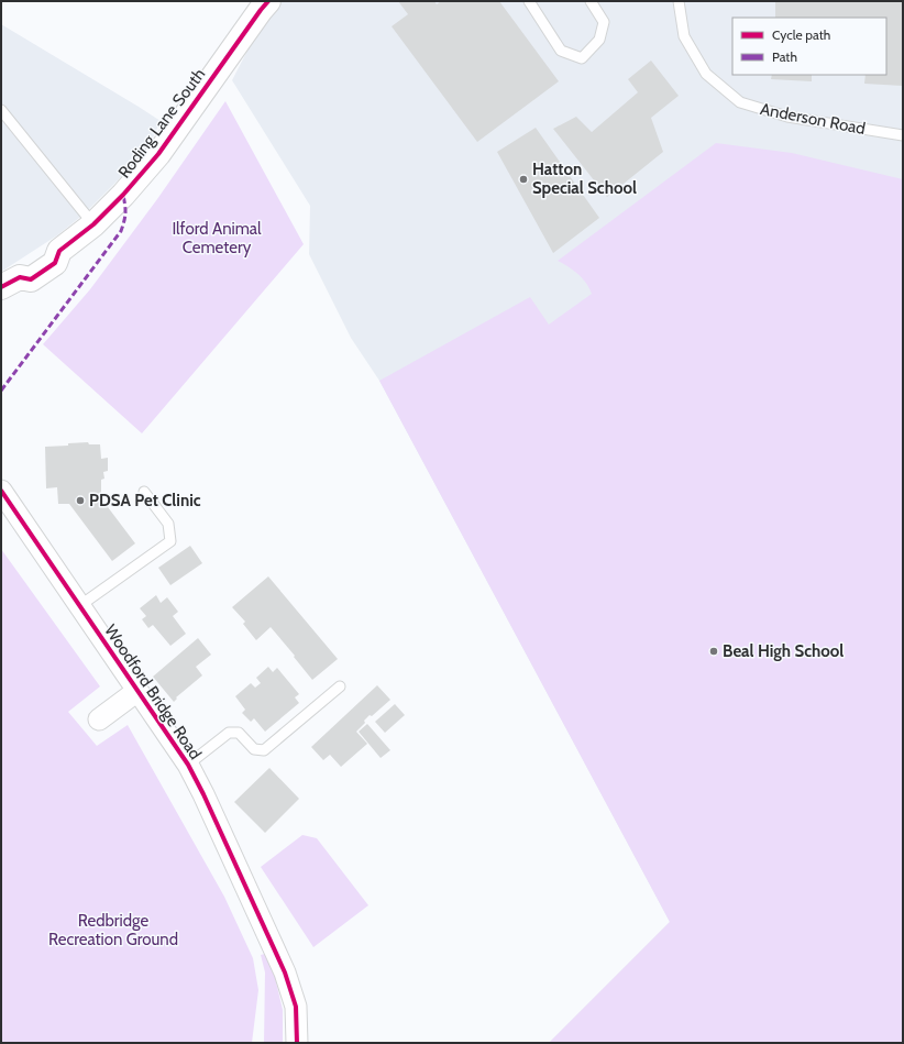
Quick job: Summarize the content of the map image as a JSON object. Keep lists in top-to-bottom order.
{
  "streets": {
    "street": ["Roding Lane South", "Woodford Bridge Road"],
    "lane": ["Anderson Road"]
  },
  "parks": ["Ilford Animal Cemetery", "Redbridge Recreation Ground"],
  "places": ["Hatton Special School", "PDSA Pet Clinic", "Beal High School"],
  "legend": ["Cycle path", "Path"]
}
